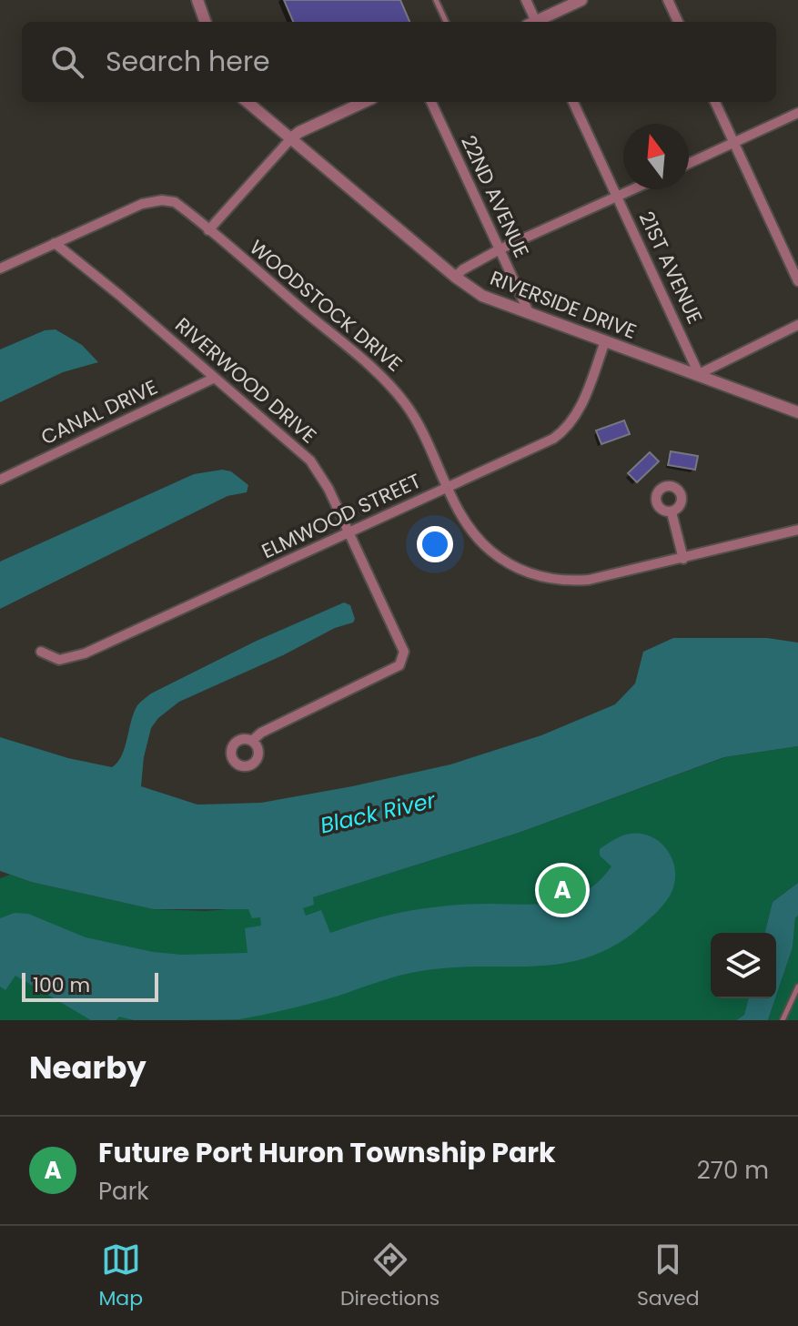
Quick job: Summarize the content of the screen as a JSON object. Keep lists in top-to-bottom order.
{
  "streets": {
    "street": [
      "22ND AVENUE",
      "21ST AVENUE",
      "RIVERSIDE DRIVE",
      "WOODSTOCK DRIVE",
      "RIVERWOOD DRIVE",
      "CANAL DRIVE",
      "ELMWOOD STREET"
    ]
  },
  "crossings": [
    ["22ND AVENUE", "RIVERSIDE DRIVE"],
    ["21ST AVENUE", "RIVERSIDE DRIVE"],
    ["RIVERSIDE DRIVE", "ELMWOOD STREET"],
    ["WOODSTOCK DRIVE", "RIVERWOOD DRIVE"],
    ["WOODSTOCK DRIVE", "ELMWOOD STREET"],
    ["RIVERWOOD DRIVE", "CANAL DRIVE"],
    ["RIVERWOOD DRIVE", "ELMWOOD STREET"]
  ],
  "water": ["Black River"],
  "scale_bar": "100 m",
  "north": "top",
  "page": {
    "search": "Search here",
    "pins": "A",
    "scale": "100 m",
    "heading": "Nearby",
    "list": [
      {
        "mark": "A",
        "name": "Future Port Huron Township Park",
        "note": "Park",
        "value": "270 m"
      }
    ],
    "nav": ["Map", "Directions", "Saved"]
  }
}
